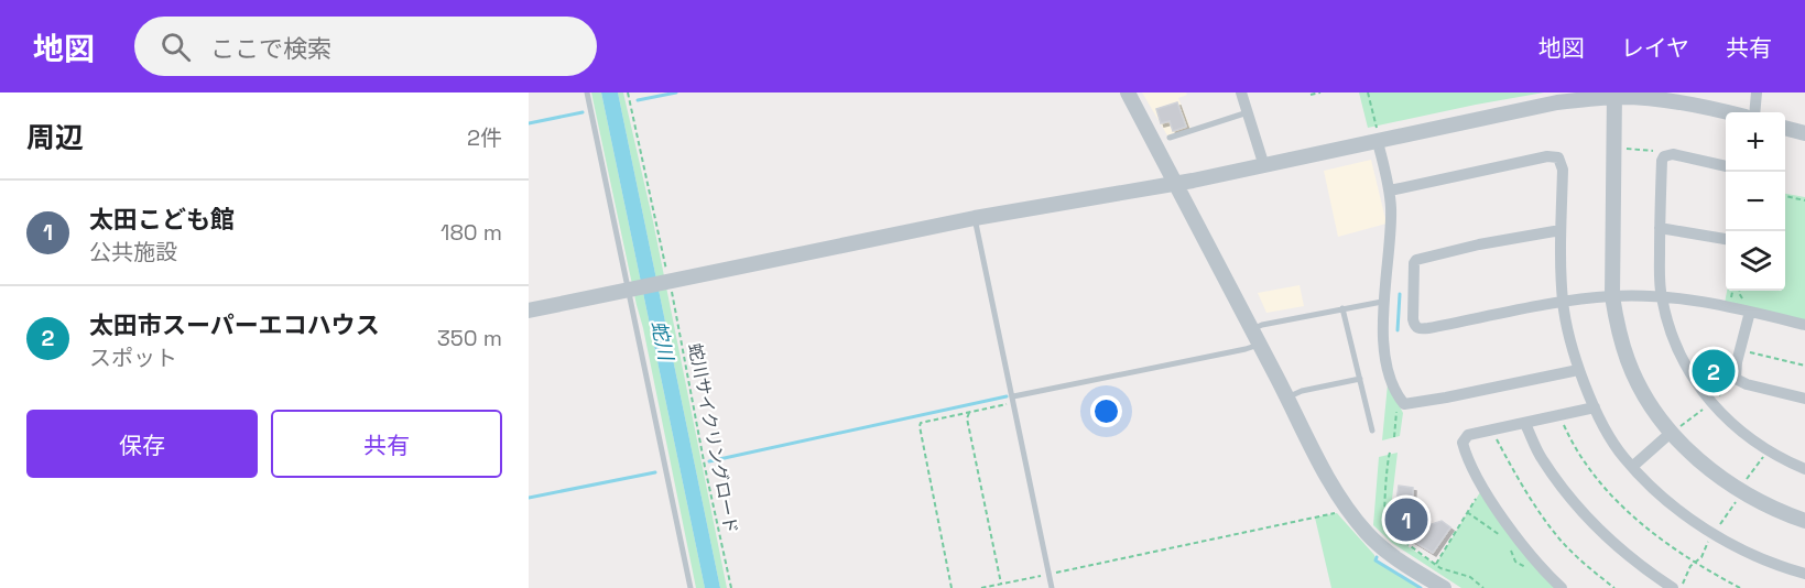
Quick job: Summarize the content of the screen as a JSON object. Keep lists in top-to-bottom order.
{
  "streets": {
    "path": ["蛇川サイクリングロード"]
  },
  "water": ["蛇川"],
  "page": {
    "header": "地図",
    "search": "ここで検索",
    "nav": ["地図", "レイヤ", "共有"],
    "heading": ["周辺", "2件"],
    "map_buttons": ["+", "−"],
    "list": [
      {
        "mark": "1",
        "name": "太田こども館",
        "note": "公共施設",
        "value": "180 m"
      },
      {
        "mark": "2",
        "name": "太田市スーパーエコハウス",
        "note": "スポット",
        "value": "350 m"
      }
    ],
    "pins": ["2", "1"],
    "buttons": ["保存", "共有"]
  }
}
